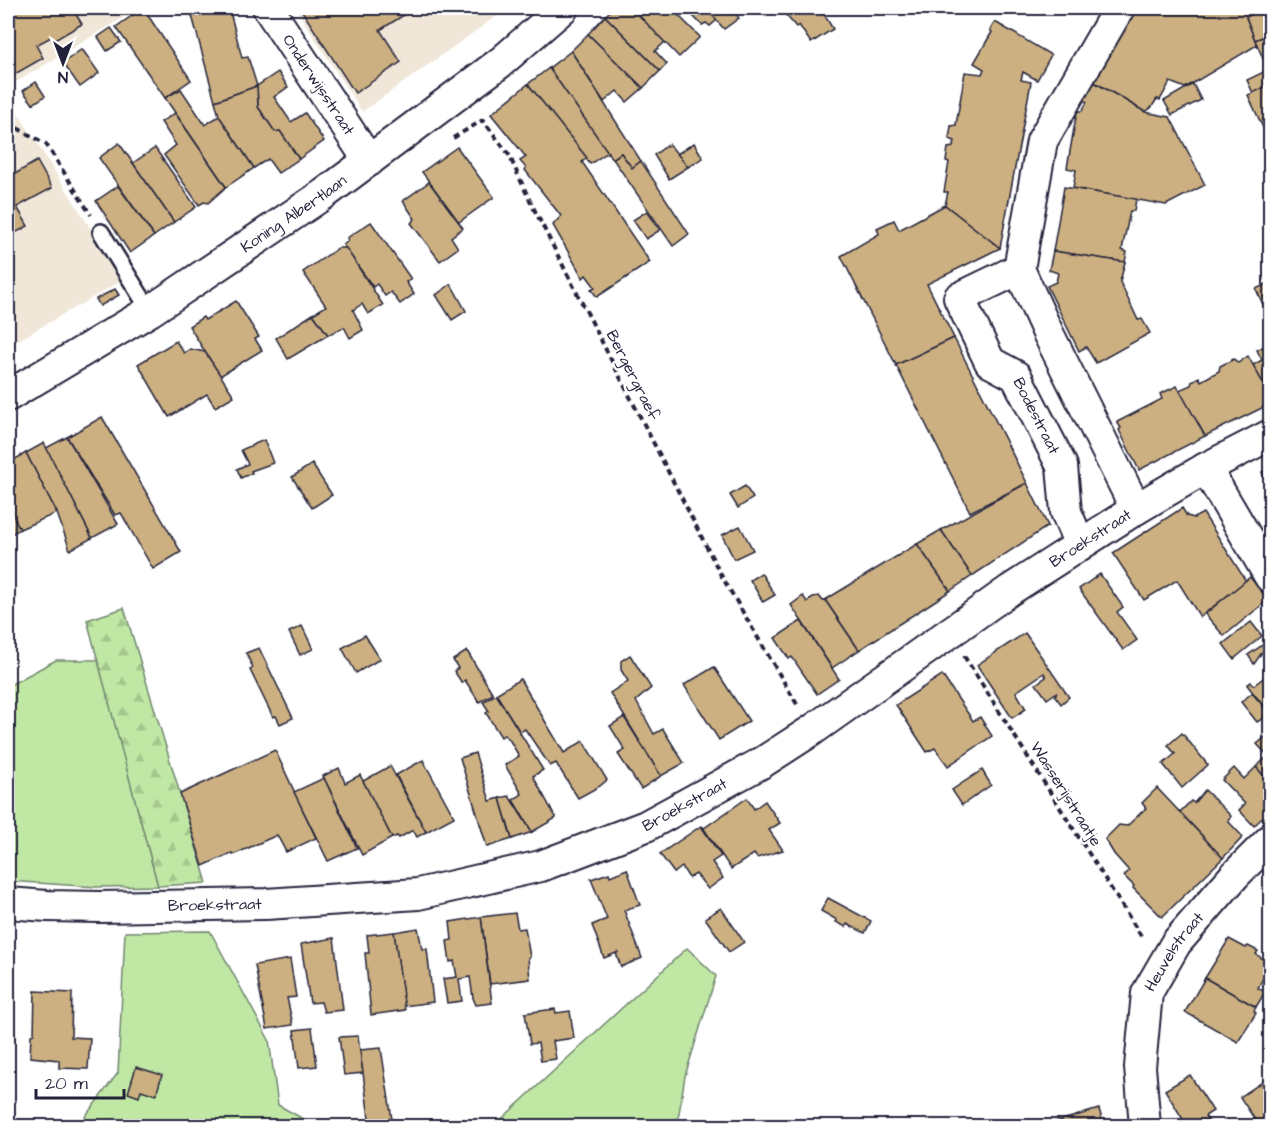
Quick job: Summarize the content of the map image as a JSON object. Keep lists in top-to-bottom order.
{
  "streets": {
    "street": [
      "Onderwijsstraat",
      "Koning Albertlaan",
      "Bodestraat",
      "Broekstraat",
      "Heuvelstraat"
    ],
    "path": ["Bergergraef", "Wasserijstraatje"]
  },
  "crossings": [
    ["Onderwijsstraat", "Koning Albertlaan"],
    ["Koning Albertlaan", "Bergergraef"],
    ["Bergergraef", "Broekstraat"],
    ["Bodestraat", "Broekstraat"],
    ["Broekstraat", "Wasserijstraatje"],
    ["Wasserijstraatje", "Heuvelstraat"]
  ],
  "scale_bar": "20 m",
  "north": "bottom"
}
